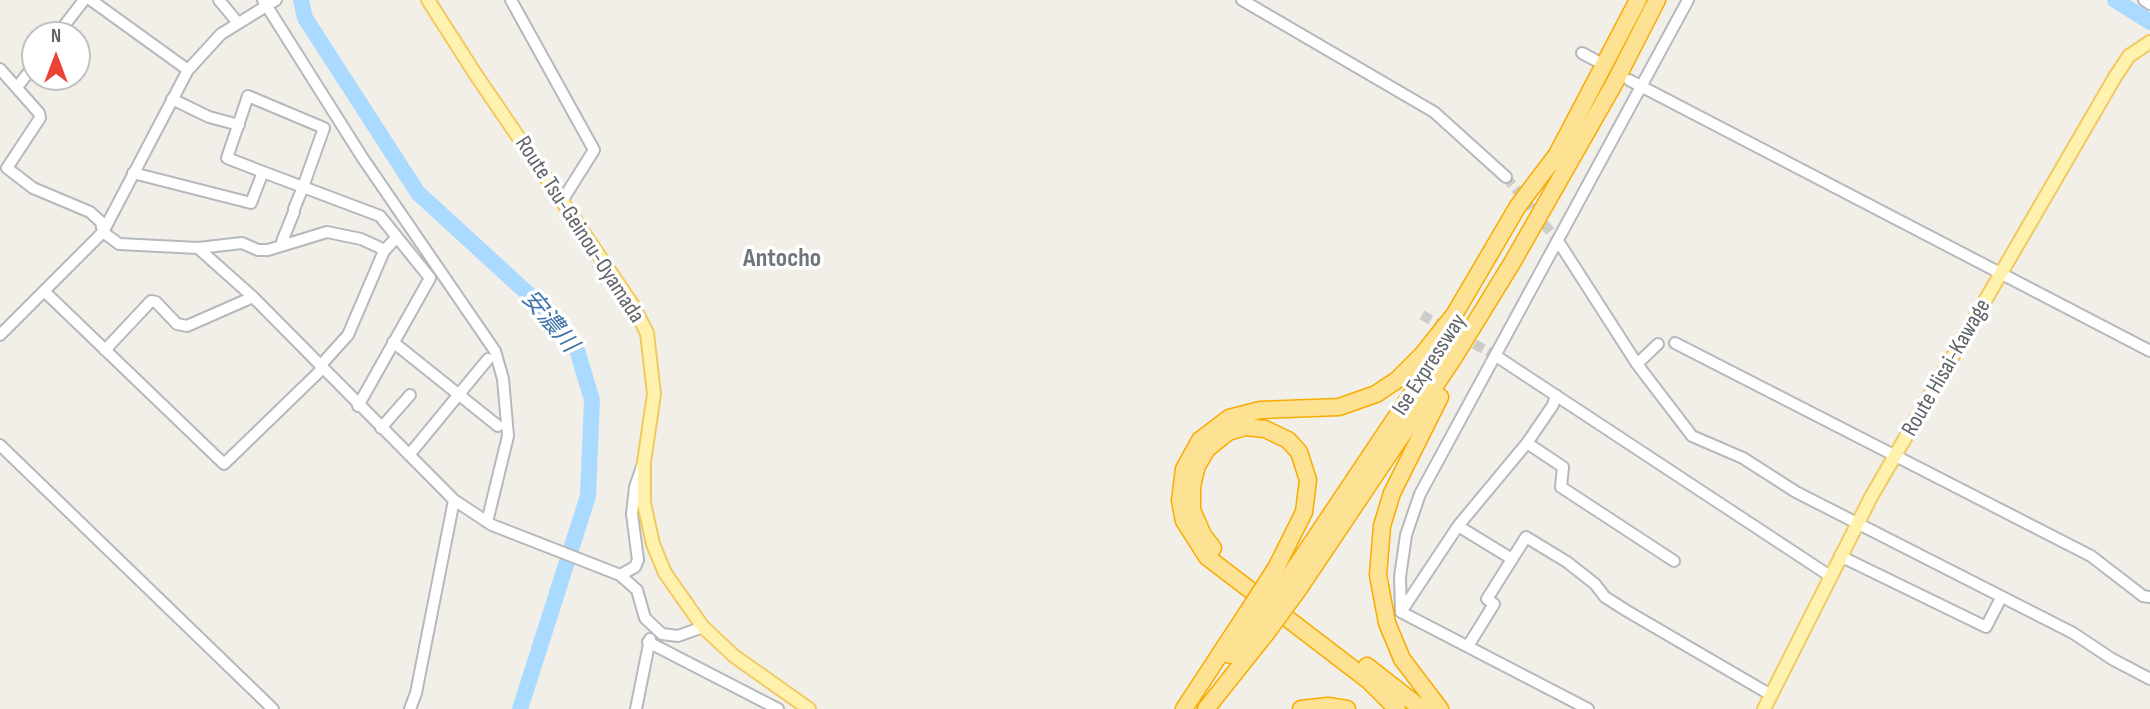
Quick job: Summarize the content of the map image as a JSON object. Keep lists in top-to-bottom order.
{
  "streets": {
    "highway": ["Ise Expressway"],
    "main road": ["Route Tsu-Geinou-Oyamada", "Route Hisai-Kawage"]
  },
  "districts": ["Antocho"],
  "water": ["安濃川"],
  "north": "top"
}
